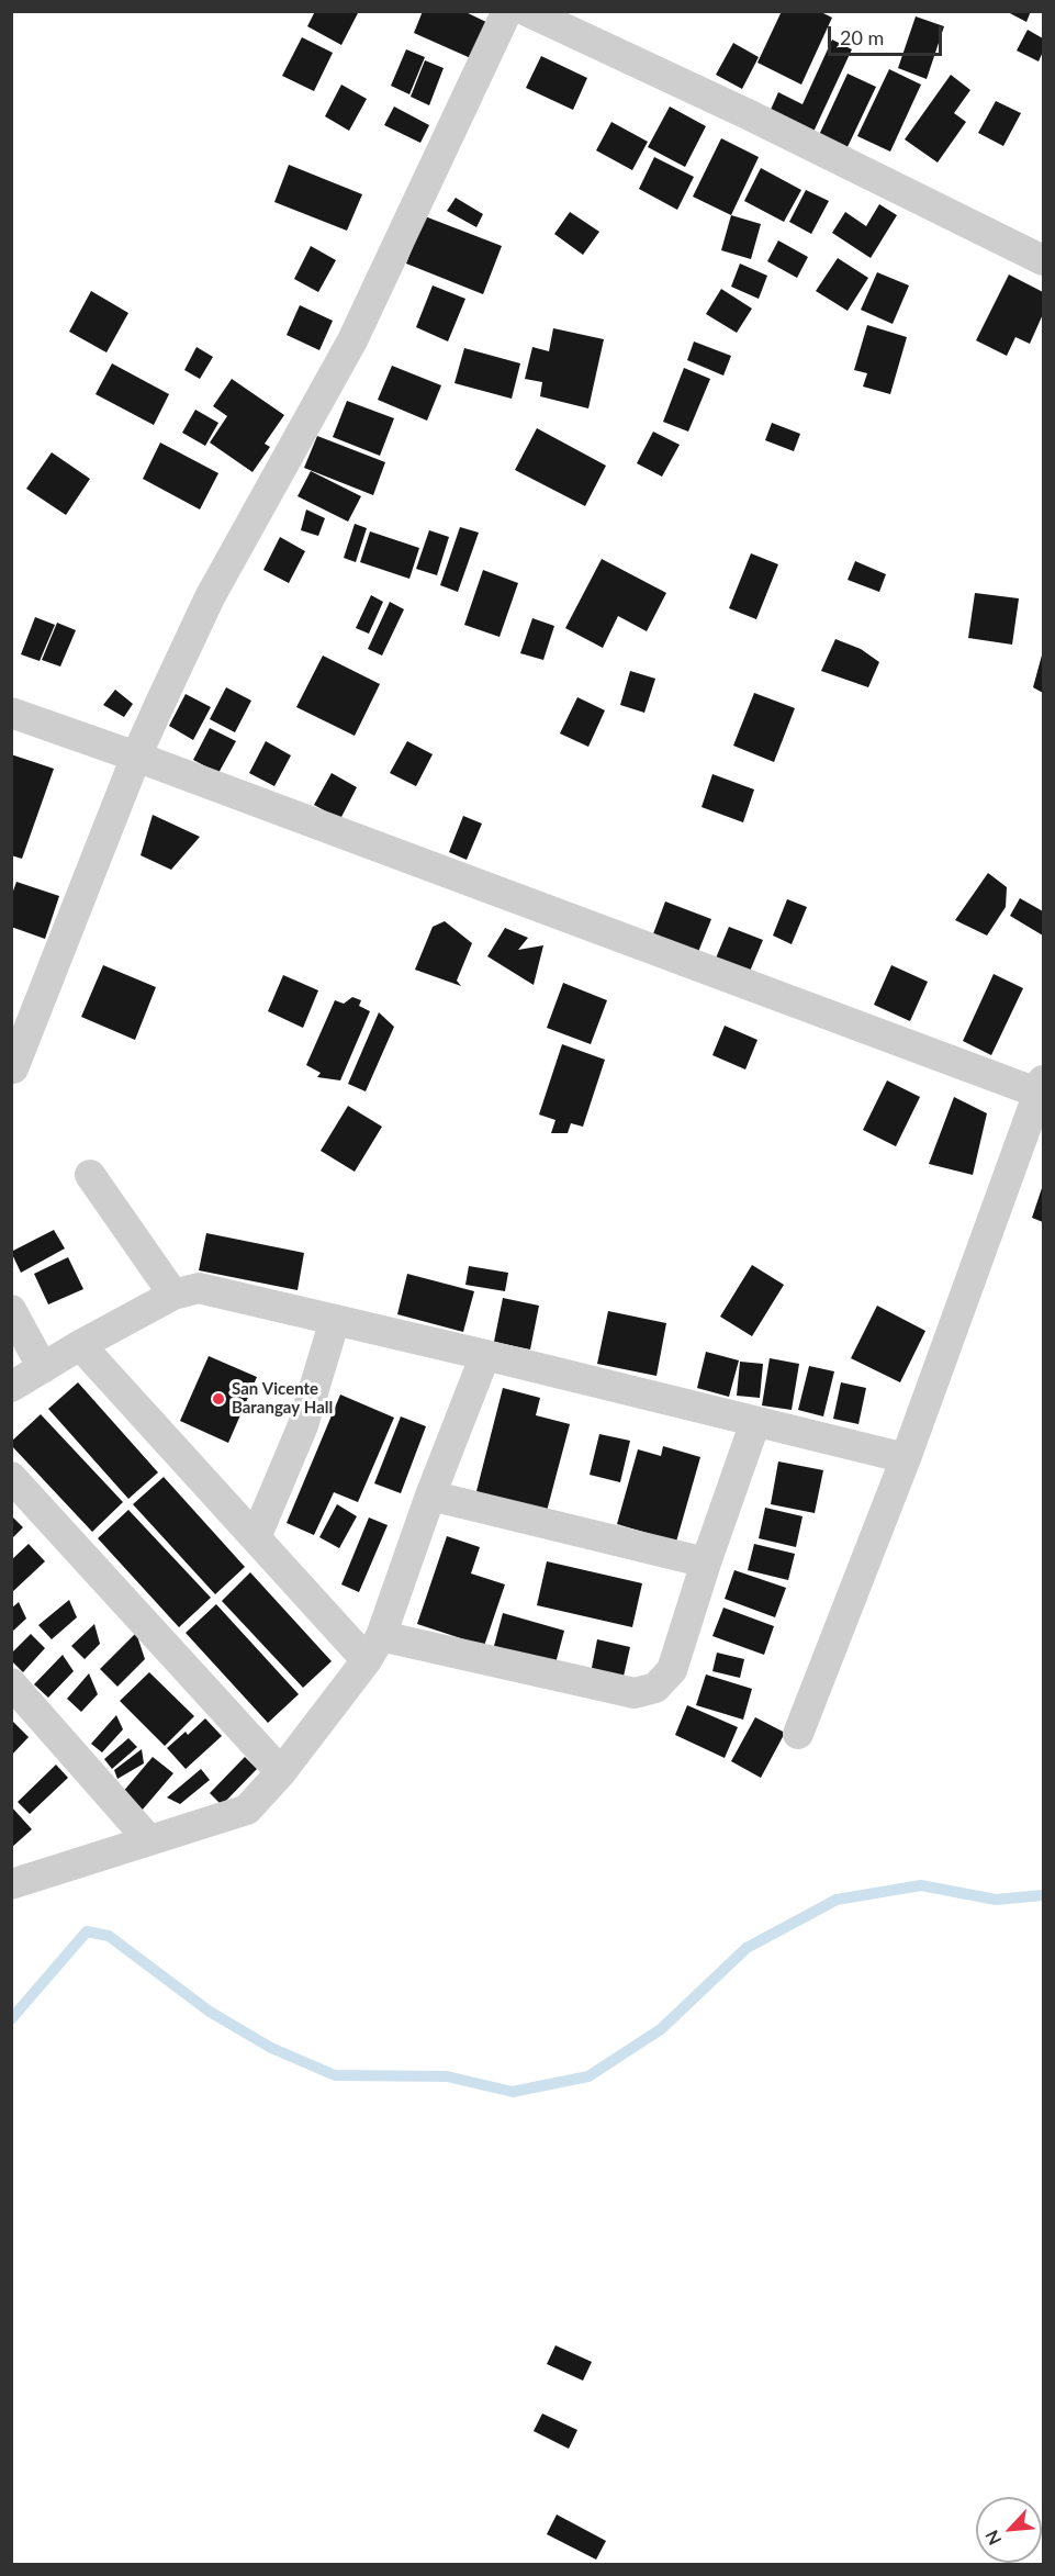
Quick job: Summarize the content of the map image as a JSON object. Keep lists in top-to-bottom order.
{
  "places": ["San Vicente Barangay Hall"],
  "scale_bar": "20 m",
  "north": "bottom left"
}
